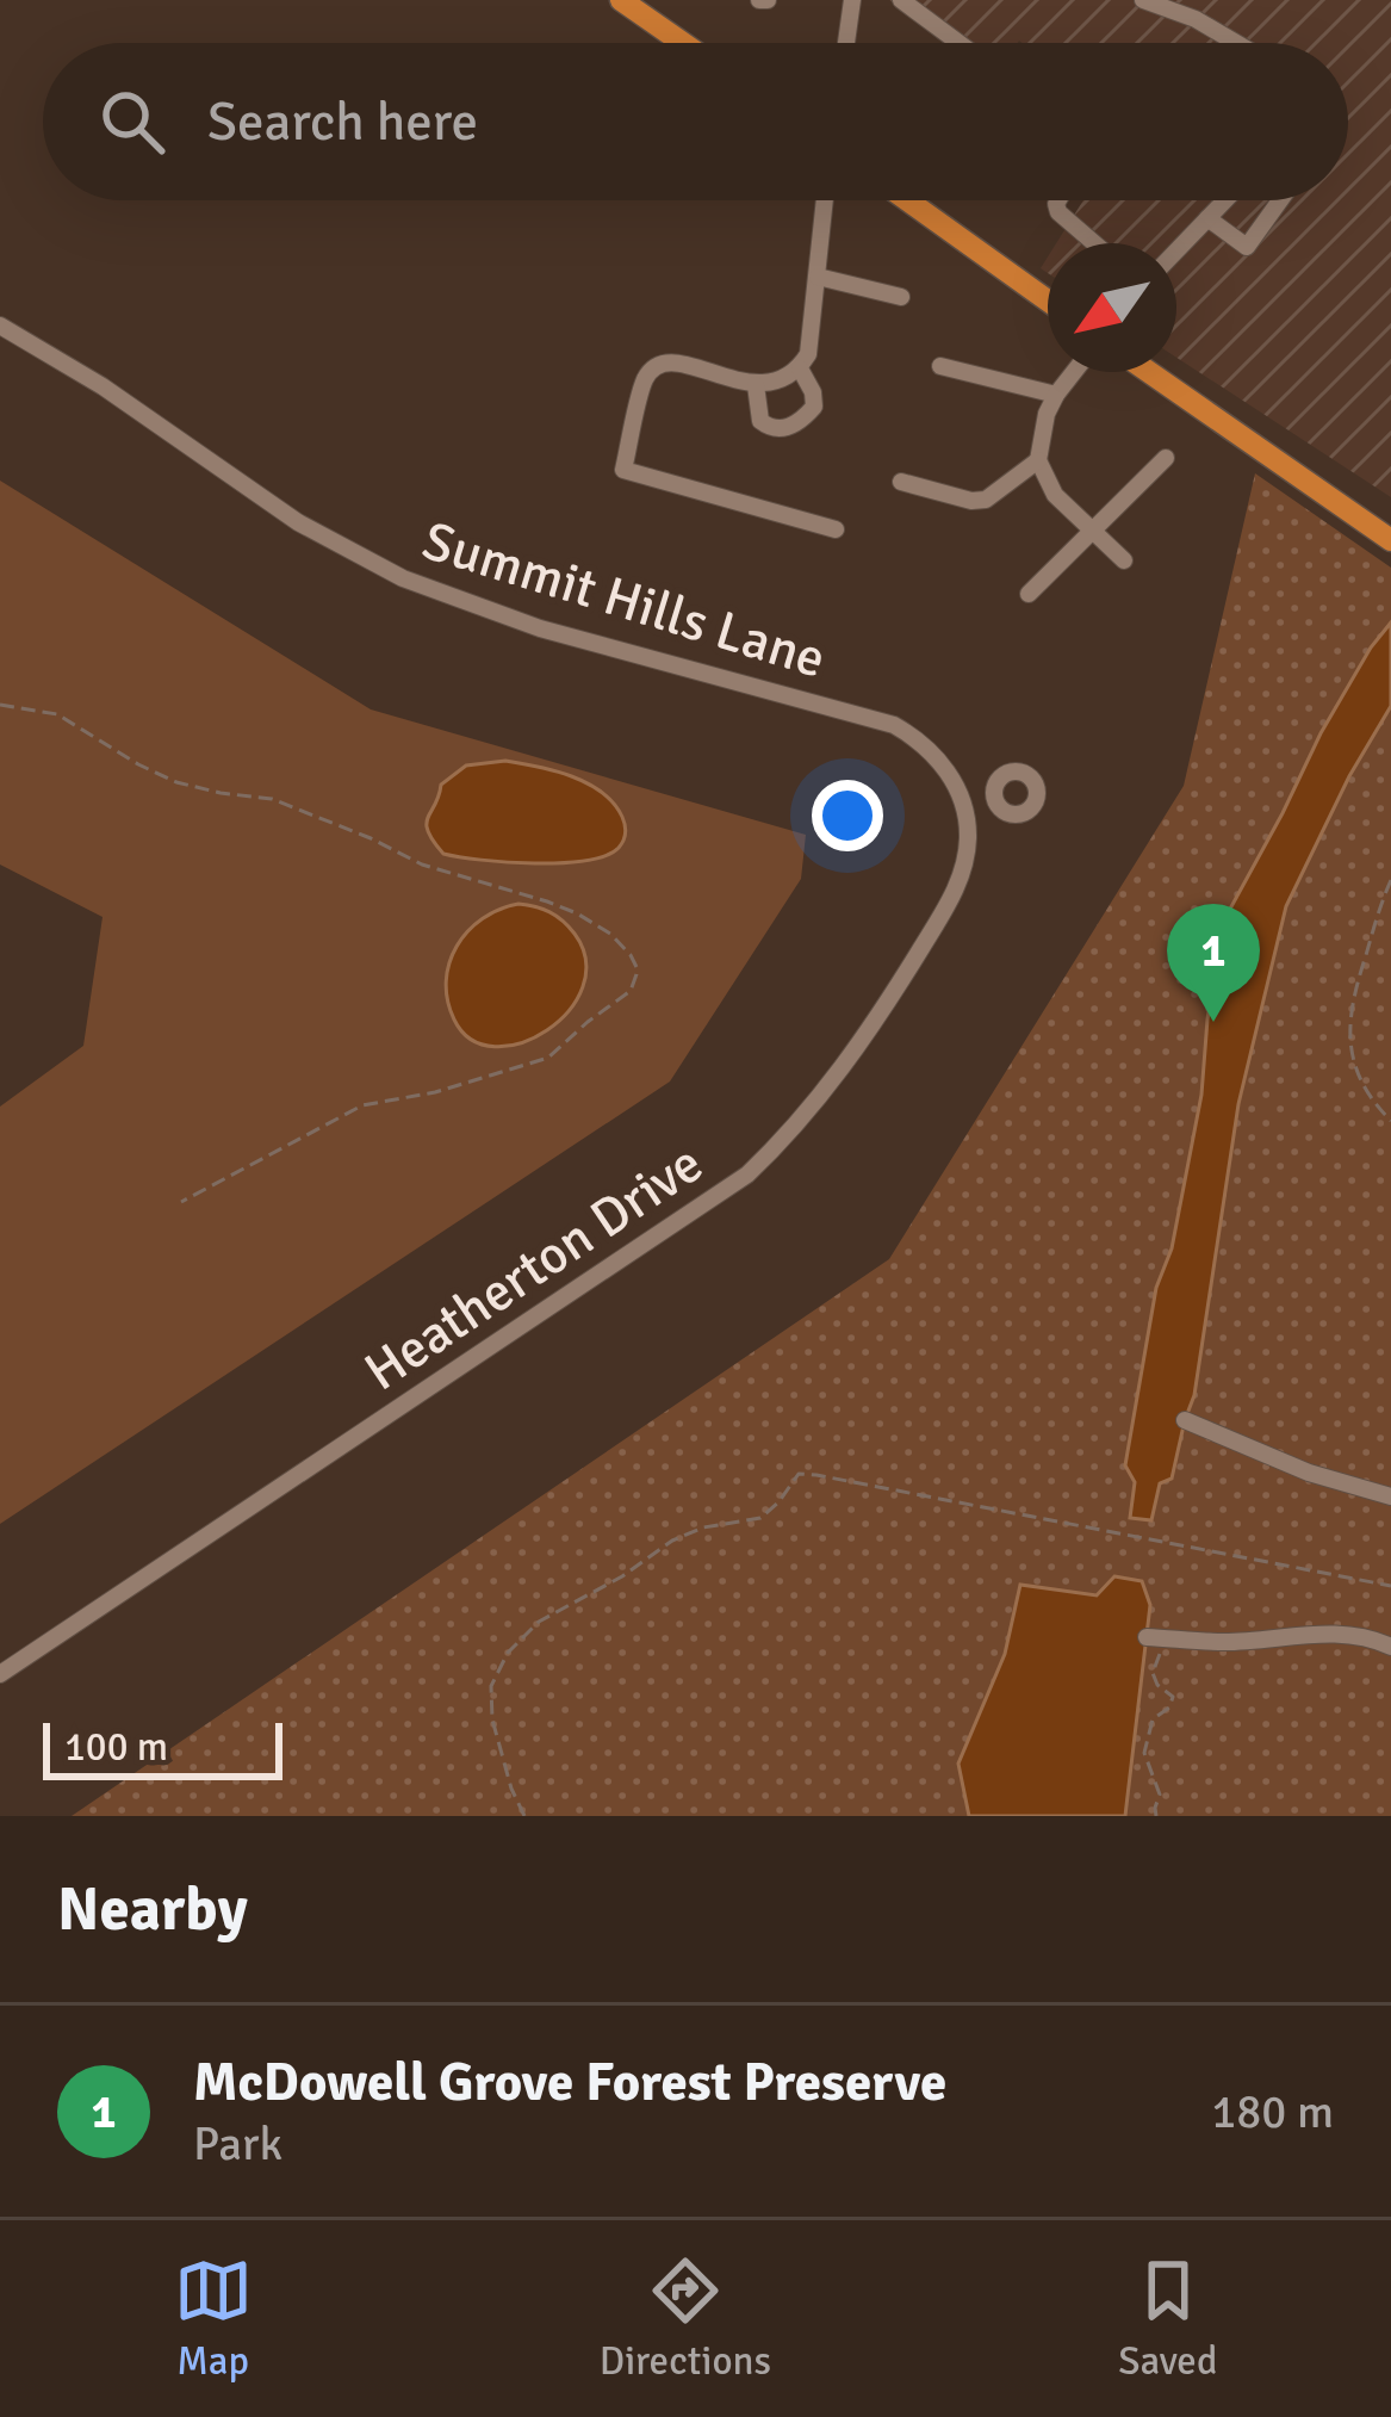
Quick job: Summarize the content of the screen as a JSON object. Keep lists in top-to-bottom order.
{
  "streets": {
    "street": ["Summit Hills Lane", "Heatherton Drive"]
  },
  "crossings": [
    ["Summit Hills Lane", "Heatherton Drive"]
  ],
  "scale_bar": "100 m",
  "north": "bottom left",
  "page": {
    "search": "Search here",
    "pins": "1",
    "scale": "100 m",
    "heading": "Nearby",
    "list": [
      {
        "mark": "1",
        "name": "McDowell Grove Forest Preserve",
        "note": "Park",
        "value": "180 m"
      }
    ],
    "nav": ["Map", "Directions", "Saved"]
  }
}
